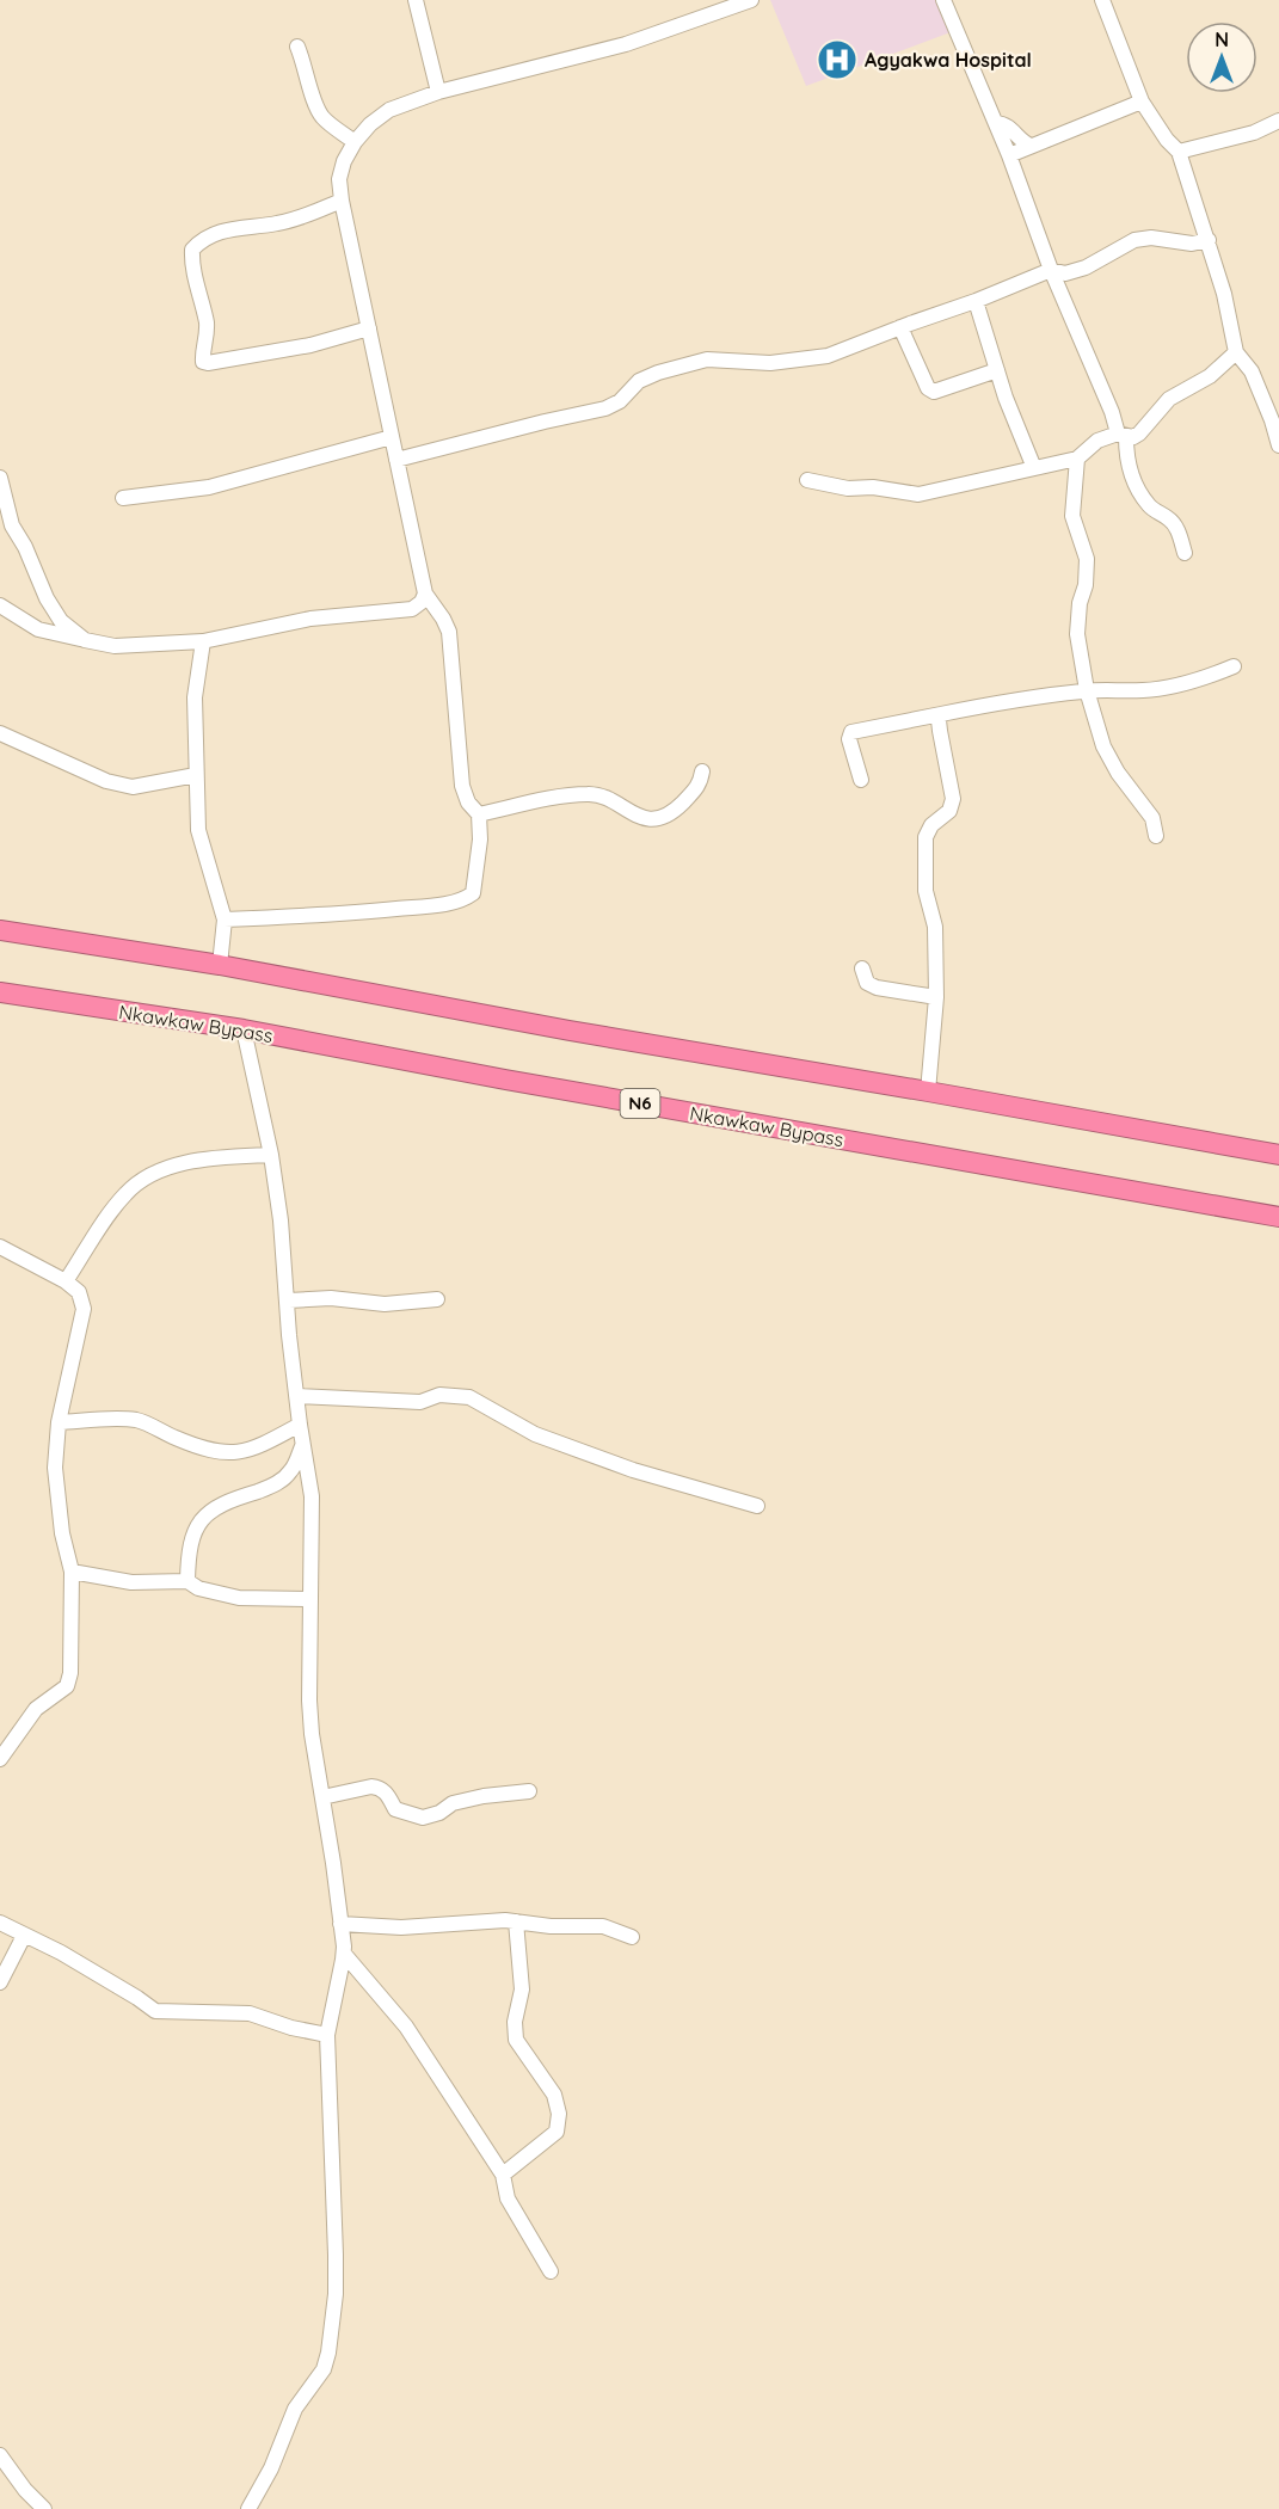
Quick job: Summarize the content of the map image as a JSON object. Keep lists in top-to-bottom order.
{
  "streets": {
    "highway": ["Nkawkaw Bypass", "N6"]
  },
  "places": {
    "hospital": ["Agyakwa Hospital"]
  },
  "north": "top"
}
